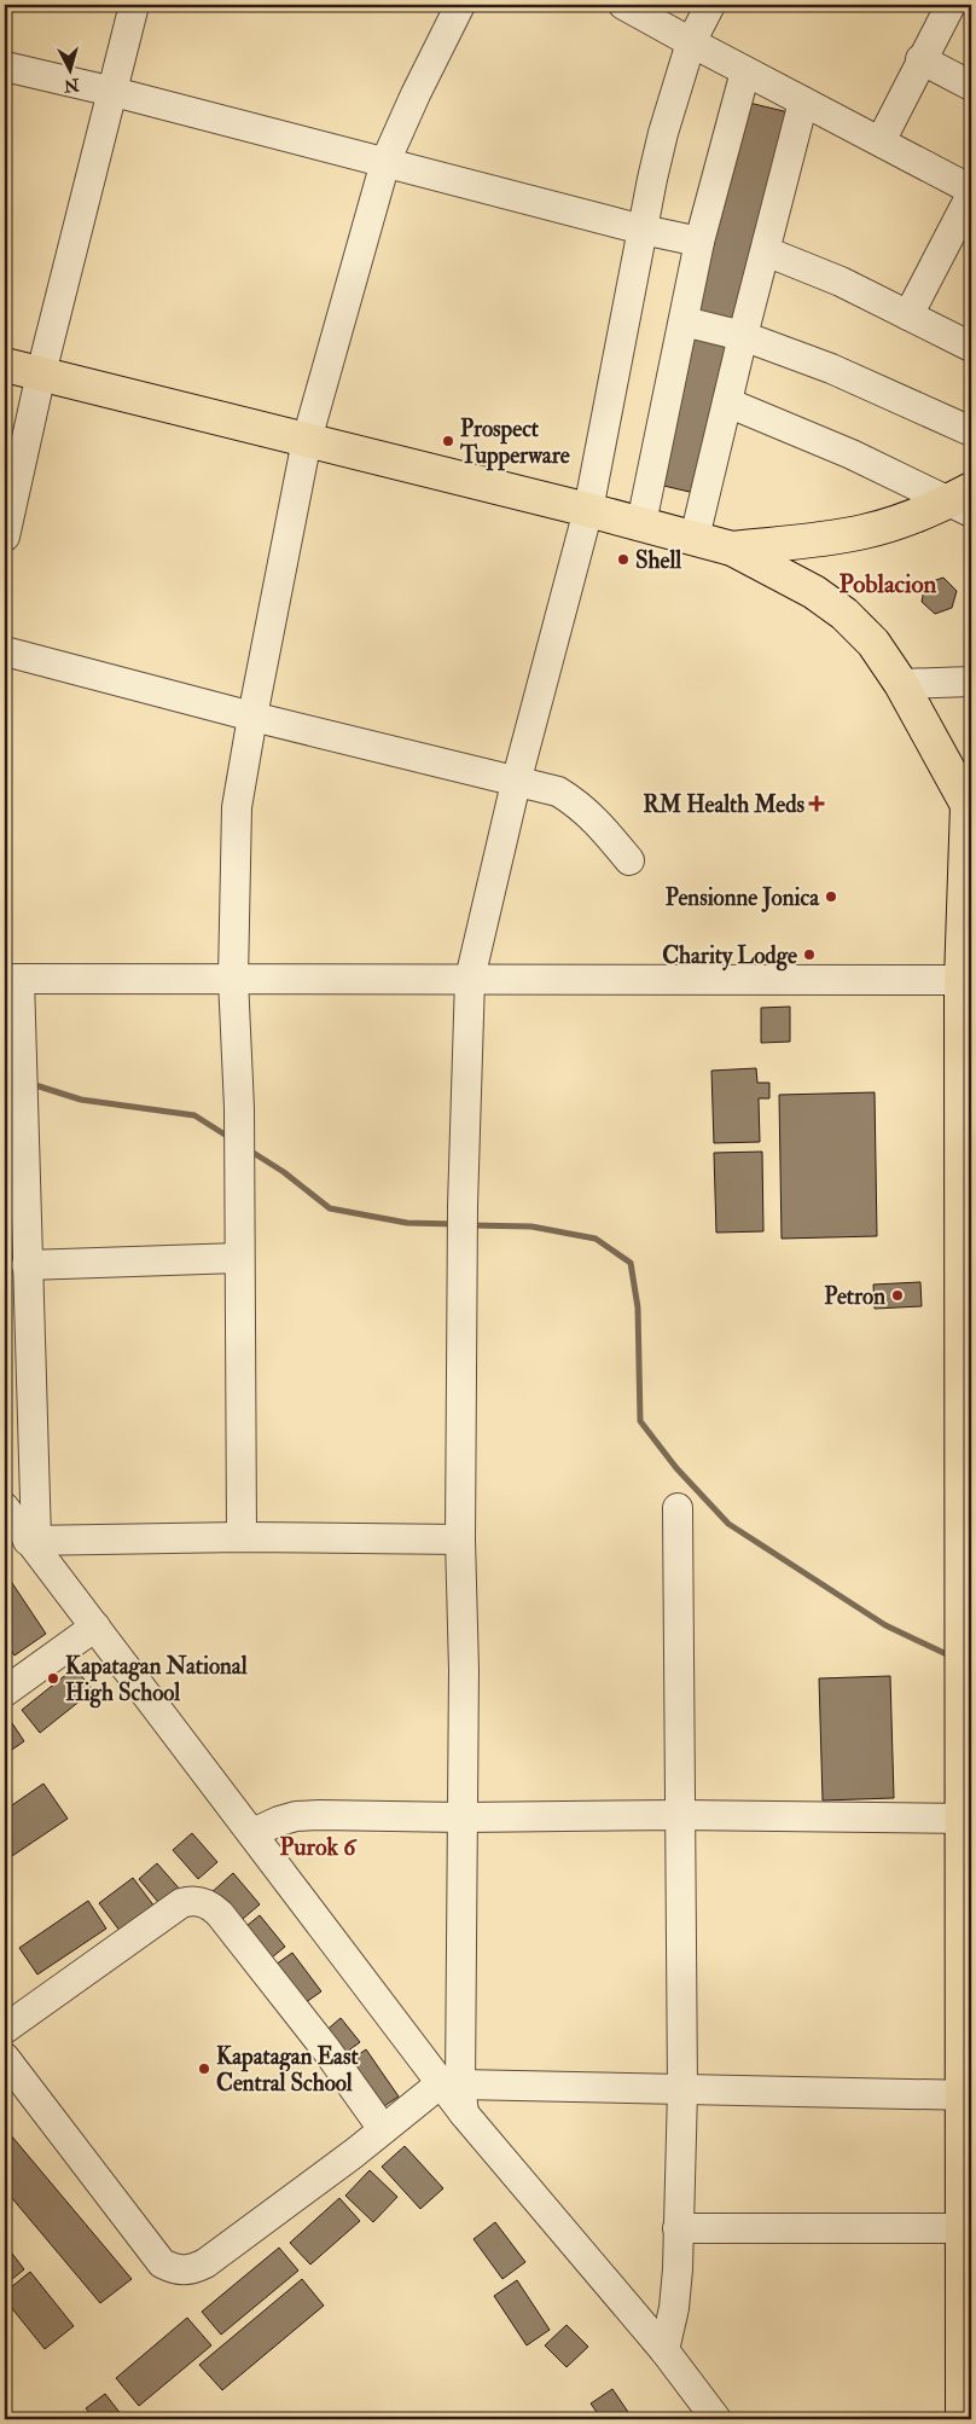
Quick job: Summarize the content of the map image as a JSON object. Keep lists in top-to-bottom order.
{
  "districts": ["Poblacion", "Purok 6"],
  "places": {
    "other": [
      "Prospect Tupperware",
      "Shell",
      "Pensionne Jonica",
      "Charity Lodge",
      "Petron",
      "Kapatagan National High School",
      "Kapatagan East Central School"
    ],
    "health": ["RM Health Meds"]
  },
  "north": "bottom"
}
